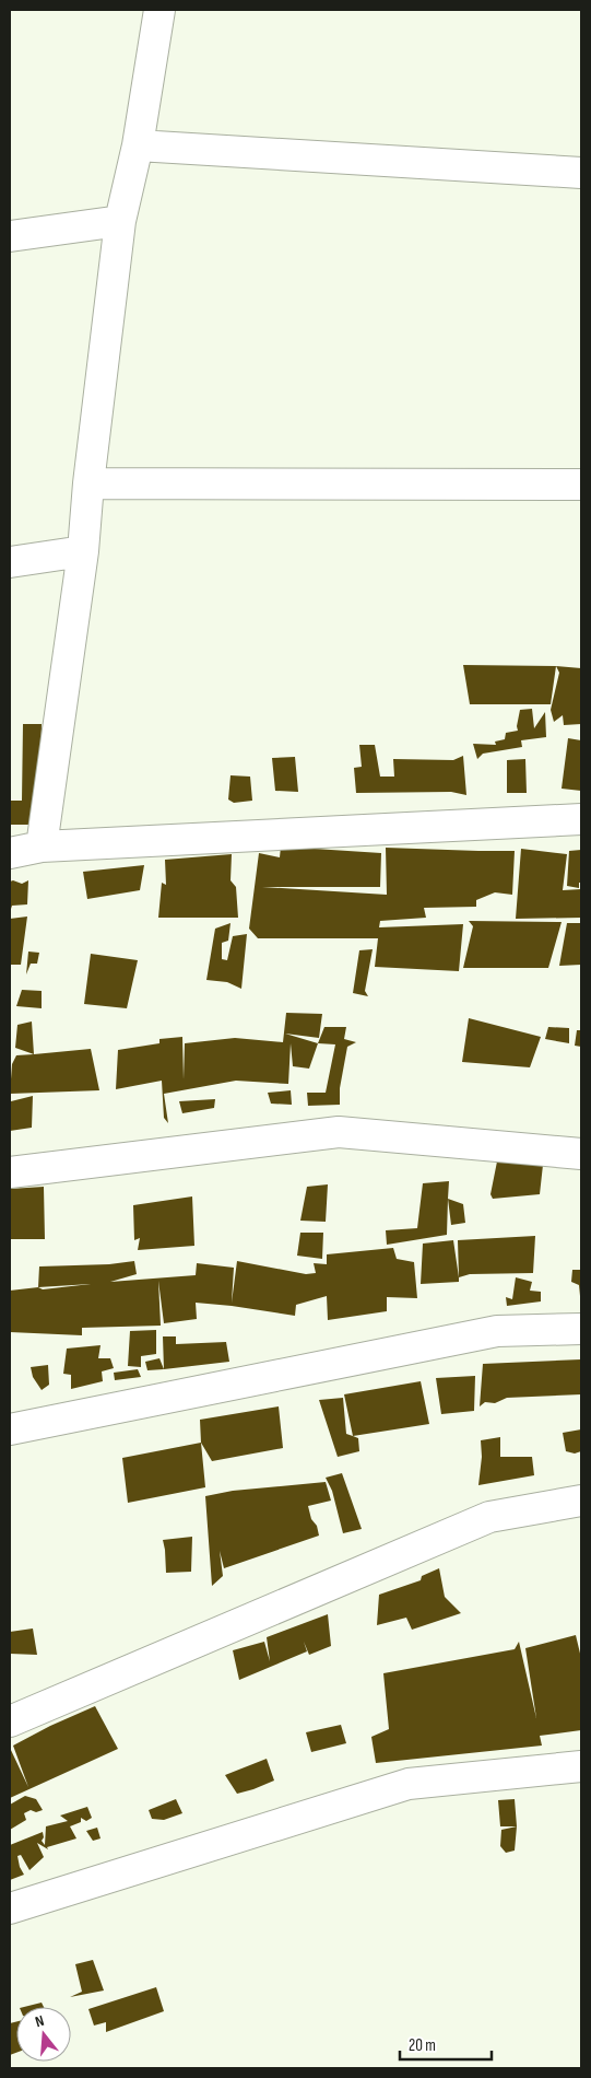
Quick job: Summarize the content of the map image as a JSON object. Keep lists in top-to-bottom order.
{
  "scale_bar": "20 m",
  "north": "top"
}
